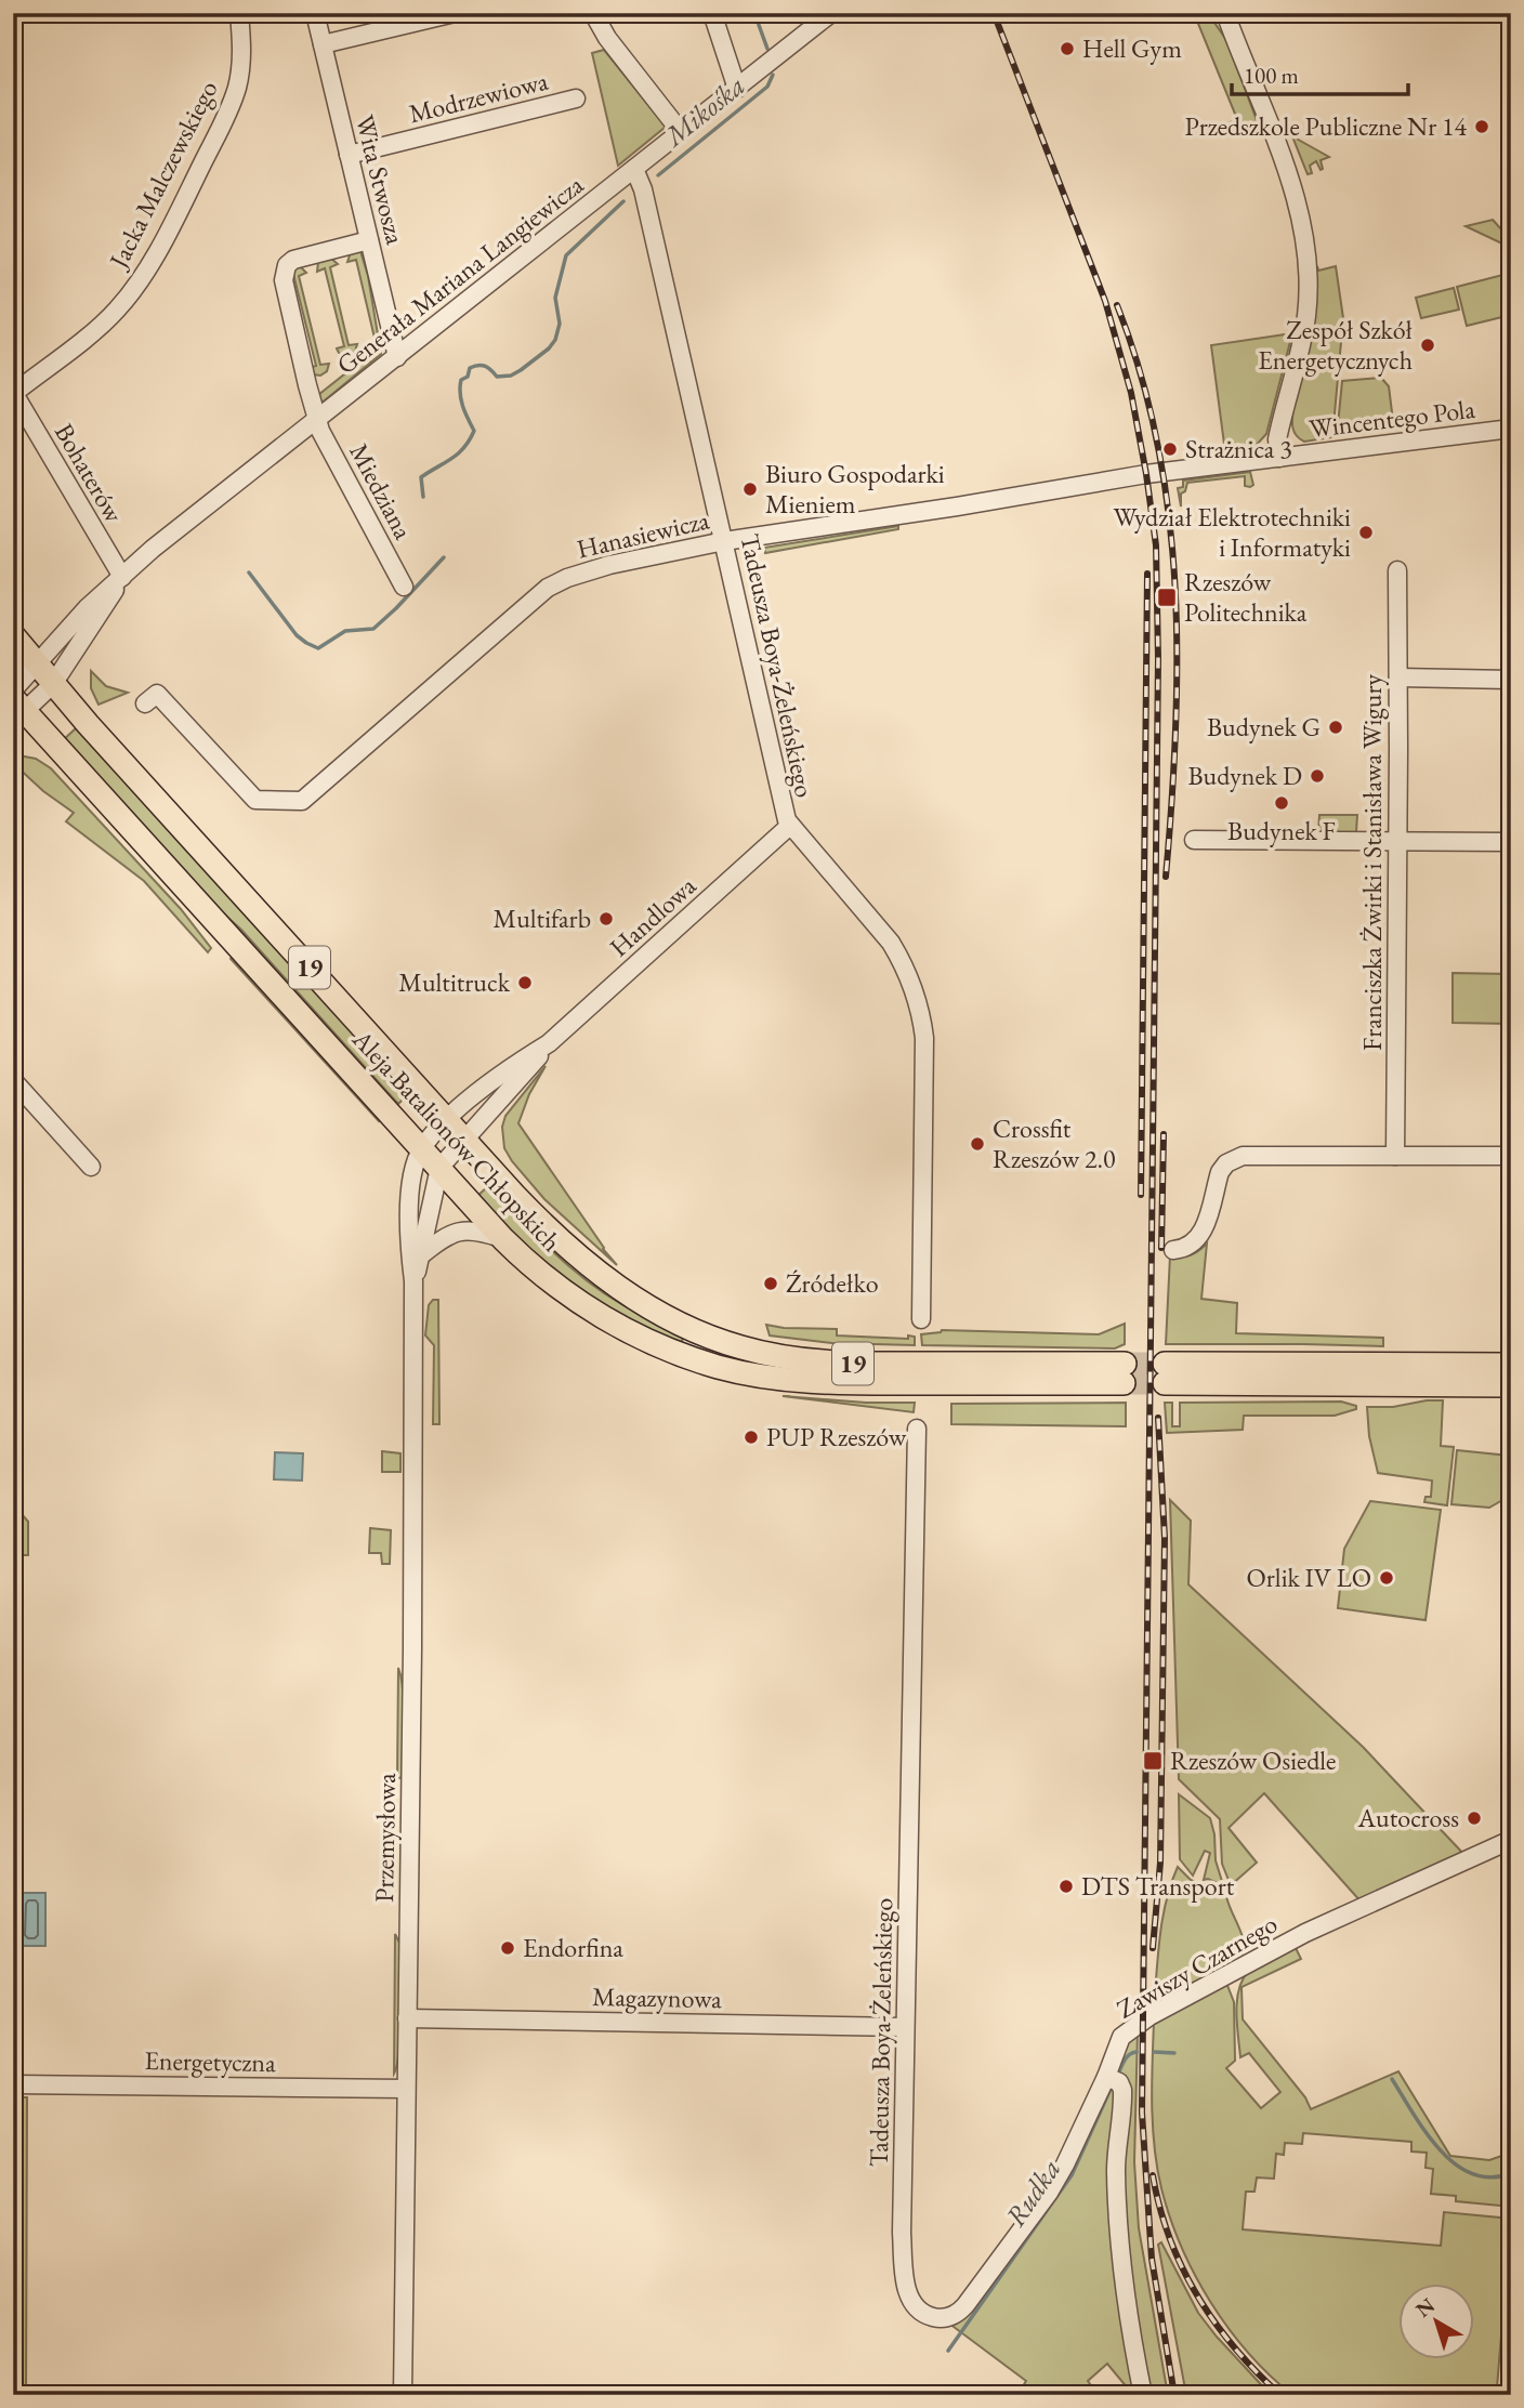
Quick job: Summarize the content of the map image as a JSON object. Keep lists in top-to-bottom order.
{
  "streets": {
    "main road": ["19", "Aleja Batalionów Chłopskich"],
    "street": [
      "Modrzewiowa",
      "Jacka Malczewskiego",
      "Wita Stwosza",
      "Generała Mariana Langiewicza",
      "Wincentego Pola",
      "Bohaterów",
      "Miedziana",
      "Hanasiewicza",
      "Tadeusza Boya-Żeleńskiego",
      "Franciszka Żwirki i Stanisława Wigury",
      "Handlowa",
      "Przemysłowa",
      "Zawiszy Czarnego",
      "Magazynowa",
      "Energetyczna"
    ]
  },
  "crossings": [
    ["Modrzewiowa", "Wita Stwosza"],
    ["Jacka Malczewskiego", "Bohaterów"],
    ["Wita Stwosza", "Generała Mariana Langiewicza"],
    ["Wita Stwosza", "Miedziana"],
    ["Generała Mariana Langiewicza", "Bohaterów"],
    ["Generała Mariana Langiewicza", "Miedziana"],
    ["Generała Mariana Langiewicza", "Tadeusza Boya-Żeleńskiego"],
    ["Generała Mariana Langiewicza", "19"],
    ["Generała Mariana Langiewicza", "Aleja Batalionów Chłopskich"],
    ["Wincentego Pola", "Hanasiewicza"],
    ["Hanasiewicza", "Tadeusza Boya-Żeleńskiego"],
    ["Tadeusza Boya-Żeleńskiego", "Handlowa"],
    ["Tadeusza Boya-Żeleńskiego", "Zawiszy Czarnego"],
    ["Tadeusza Boya-Żeleńskiego", "Magazynowa"],
    ["Handlowa", "Aleja Batalionów Chłopskich"],
    ["Handlowa", "Przemysłowa"],
    ["19", "Aleja Batalionów Chłopskich"],
    ["Aleja Batalionów Chłopskich", "Przemysłowa"],
    ["Przemysłowa", "Magazynowa"],
    ["Przemysłowa", "Energetyczna"]
  ],
  "water": ["Mikośka", "Rudka"],
  "places": {
    "other": [
      "Hell Gym",
      "Przedszkole Publiczne Nr 14",
      "Zespół Szkół Energetycznych",
      "Strażnica 3",
      "Biuro Gospodarki Mieniem",
      "Wydział Elektrotechniki i Informatyki",
      "Budynek G",
      "Budynek D",
      "Budynek F",
      "Multifarb",
      "Multitruck",
      "Crossfit Rzeszów 2.0",
      "Źródełko",
      "PUP Rzeszów",
      "Orlik IV LO",
      "Autocross",
      "DTS Transport",
      "Endorfina"
    ],
    "transit": ["Rzeszów Politechnika", "Rzeszów Osiedle"]
  },
  "scale_bar": "100 m",
  "north": "top left"
}
